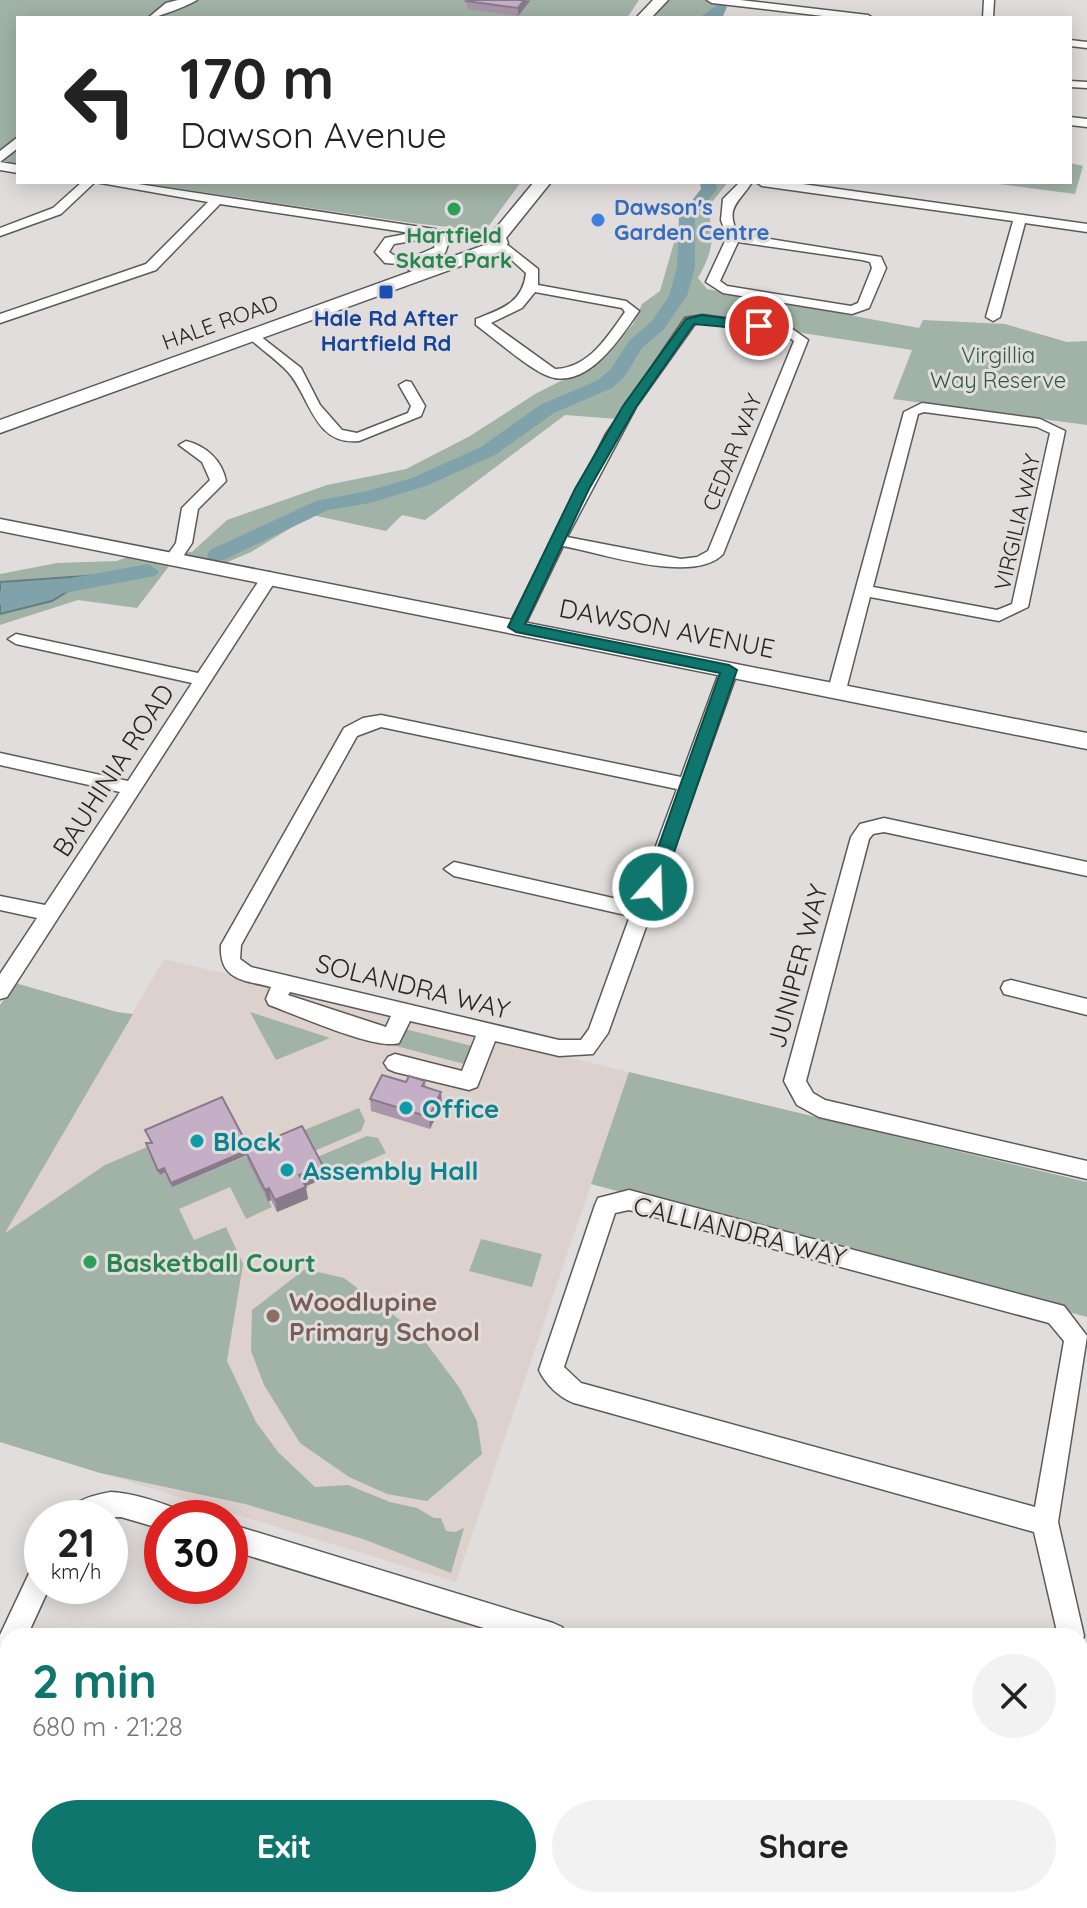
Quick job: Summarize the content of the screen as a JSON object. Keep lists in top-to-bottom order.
{
  "streets": {
    "main road": ["HALE ROAD", "DAWSON AVENUE"],
    "street": [
      "CEDAR WAY",
      "VIRGILIA WAY",
      "BAUHINIA ROAD",
      "JUNIPER WAY",
      "SOLANDRA WAY",
      "CALLIANDRA WAY"
    ]
  },
  "crossings": [
    ["CEDAR WAY", "DAWSON AVENUE"],
    ["VIRGILIA WAY", "DAWSON AVENUE"],
    ["DAWSON AVENUE", "BAUHINIA ROAD"],
    ["DAWSON AVENUE", "SOLANDRA WAY"]
  ],
  "parks": ["Virgillia Way Reserve"],
  "places": {
    "other": [
      "Hartfield Skate Park",
      "Dawson's Garden Centre",
      "Office",
      "Block",
      "Assembly Hall",
      "Basketball Court",
      "Woodlupine Primary School"
    ],
    "transit": ["Hale Rd After Hartfield Rd"]
  },
  "page": {
    "turn": ["170 m", "Dawson Avenue"],
    "speed": "21 km/h",
    "limit": "30",
    "heading": ["2 min", "680 m · 21:28"],
    "buttons": ["Exit", "Share"]
  }
}
